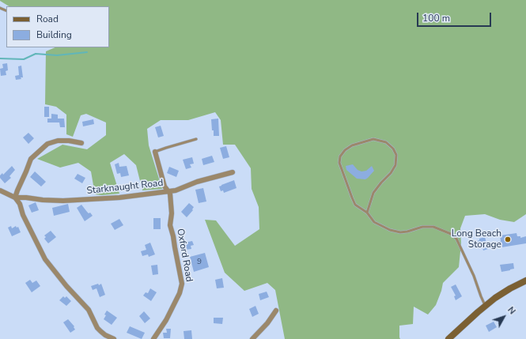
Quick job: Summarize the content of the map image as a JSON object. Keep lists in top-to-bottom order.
{
  "streets": {
    "street": ["Starknaught Road", "Oxford Road"]
  },
  "crossings": [
    ["Starknaught Road", "Oxford Road"]
  ],
  "places": ["Long Beach Storage"],
  "house_numbers": ["9"],
  "legend": ["Road", "Building"],
  "scale_bar": "100 m",
  "north": "top right"
}
